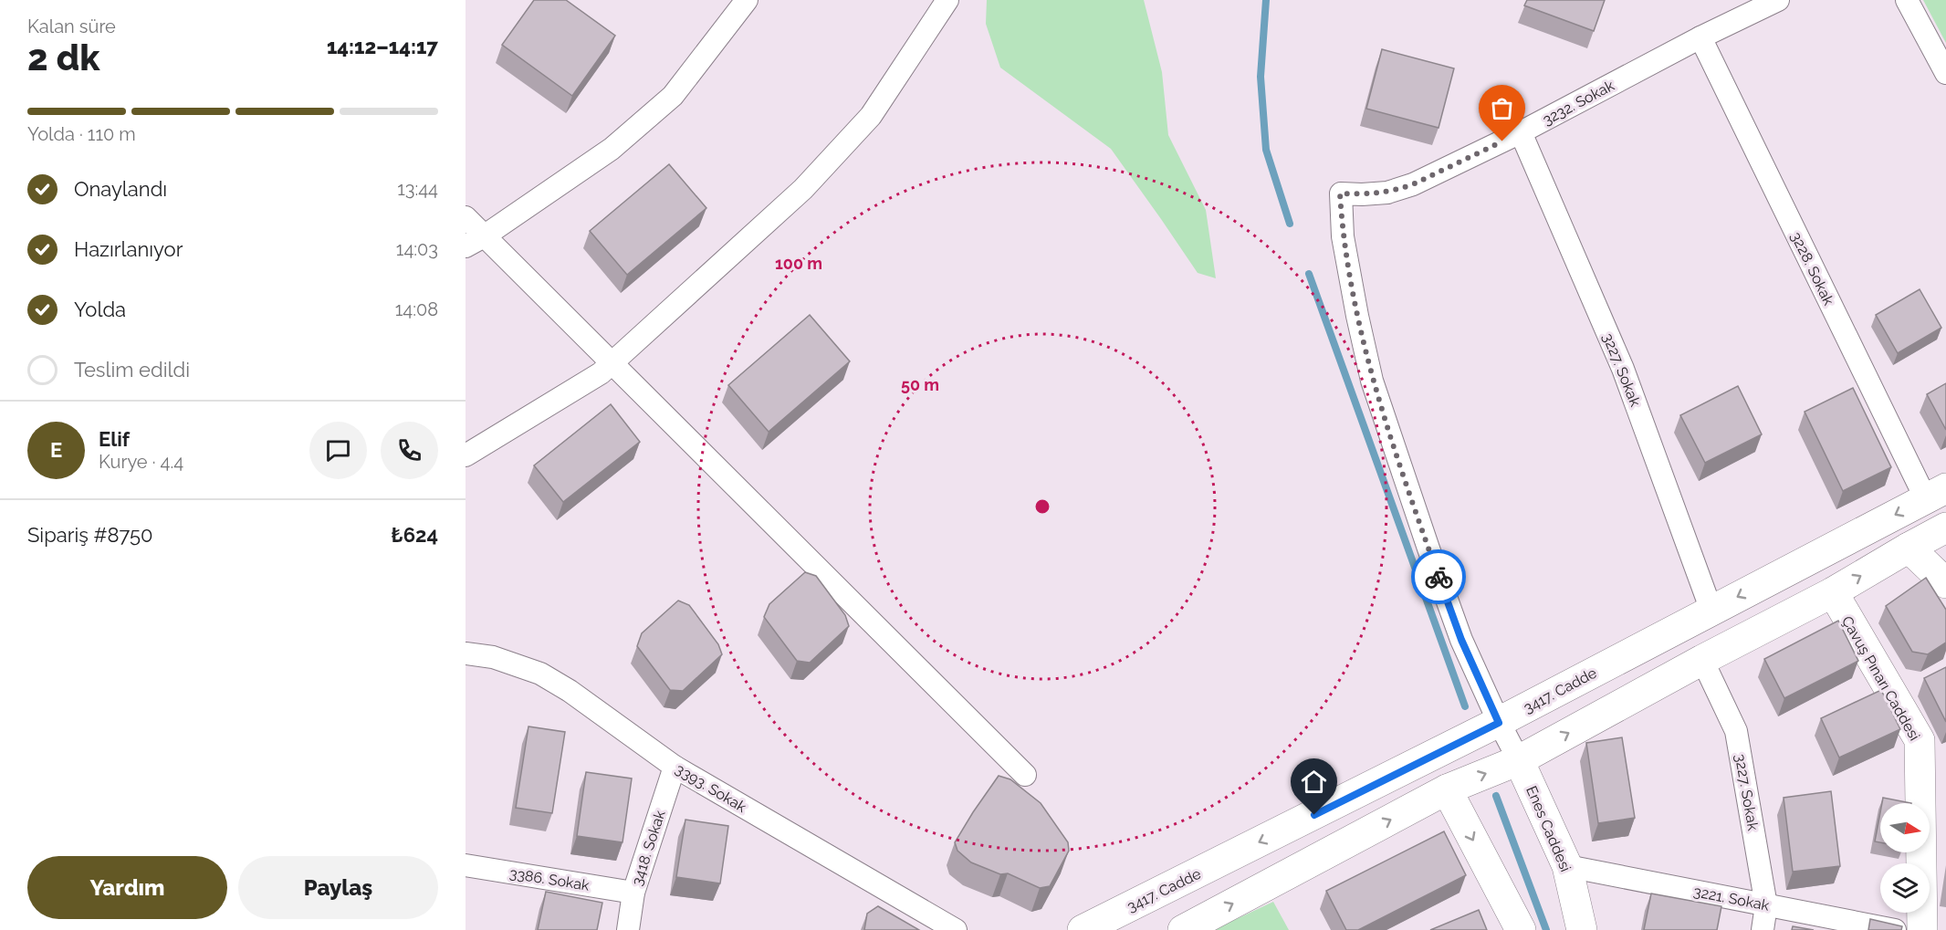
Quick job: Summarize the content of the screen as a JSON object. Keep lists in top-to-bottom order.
{
  "streets": {
    "street": [
      "3232. Sokak",
      "3228. Sokak",
      "3227. Sokak",
      "Çavuş Pınarı Caddesi",
      "3417. Cadde",
      "3393. Sokak",
      "Enes Caddesi",
      "3418. Sokak",
      "3386. Sokak",
      "3221. Sokak"
    ]
  },
  "crossings": [
    ["3232. Sokak", "3228. Sokak"],
    ["3232. Sokak", "3227. Sokak"],
    ["3232. Sokak", "3417. Cadde"],
    ["3228. Sokak", "3417. Cadde"],
    ["3227. Sokak", "3417. Cadde"],
    ["3227. Sokak", "3221. Sokak"],
    ["3393. Sokak", "3418. Sokak"],
    ["Enes Caddesi", "3221. Sokak"],
    ["3418. Sokak", "3386. Sokak"]
  ],
  "north": "right",
  "page": {
    "heading": ["2 dk", "Kalan süre", "14:12–14:17"],
    "panel": [
      "Elif",
      "Kurye · 4.4",
      "Sipariş #8750",
      "₺624"
    ],
    "bar": "Yolda · 110 m",
    "list": [
      ["Onaylandı", "13:44"],
      ["Hazırlanıyor", "14:03"],
      ["Yolda", "14:08"],
      "Teslim edildi"
    ],
    "round": "E",
    "buttons": ["Yardım", "Paylaş"]
  },
  "rings": ["100 m", "50 m"]
}
